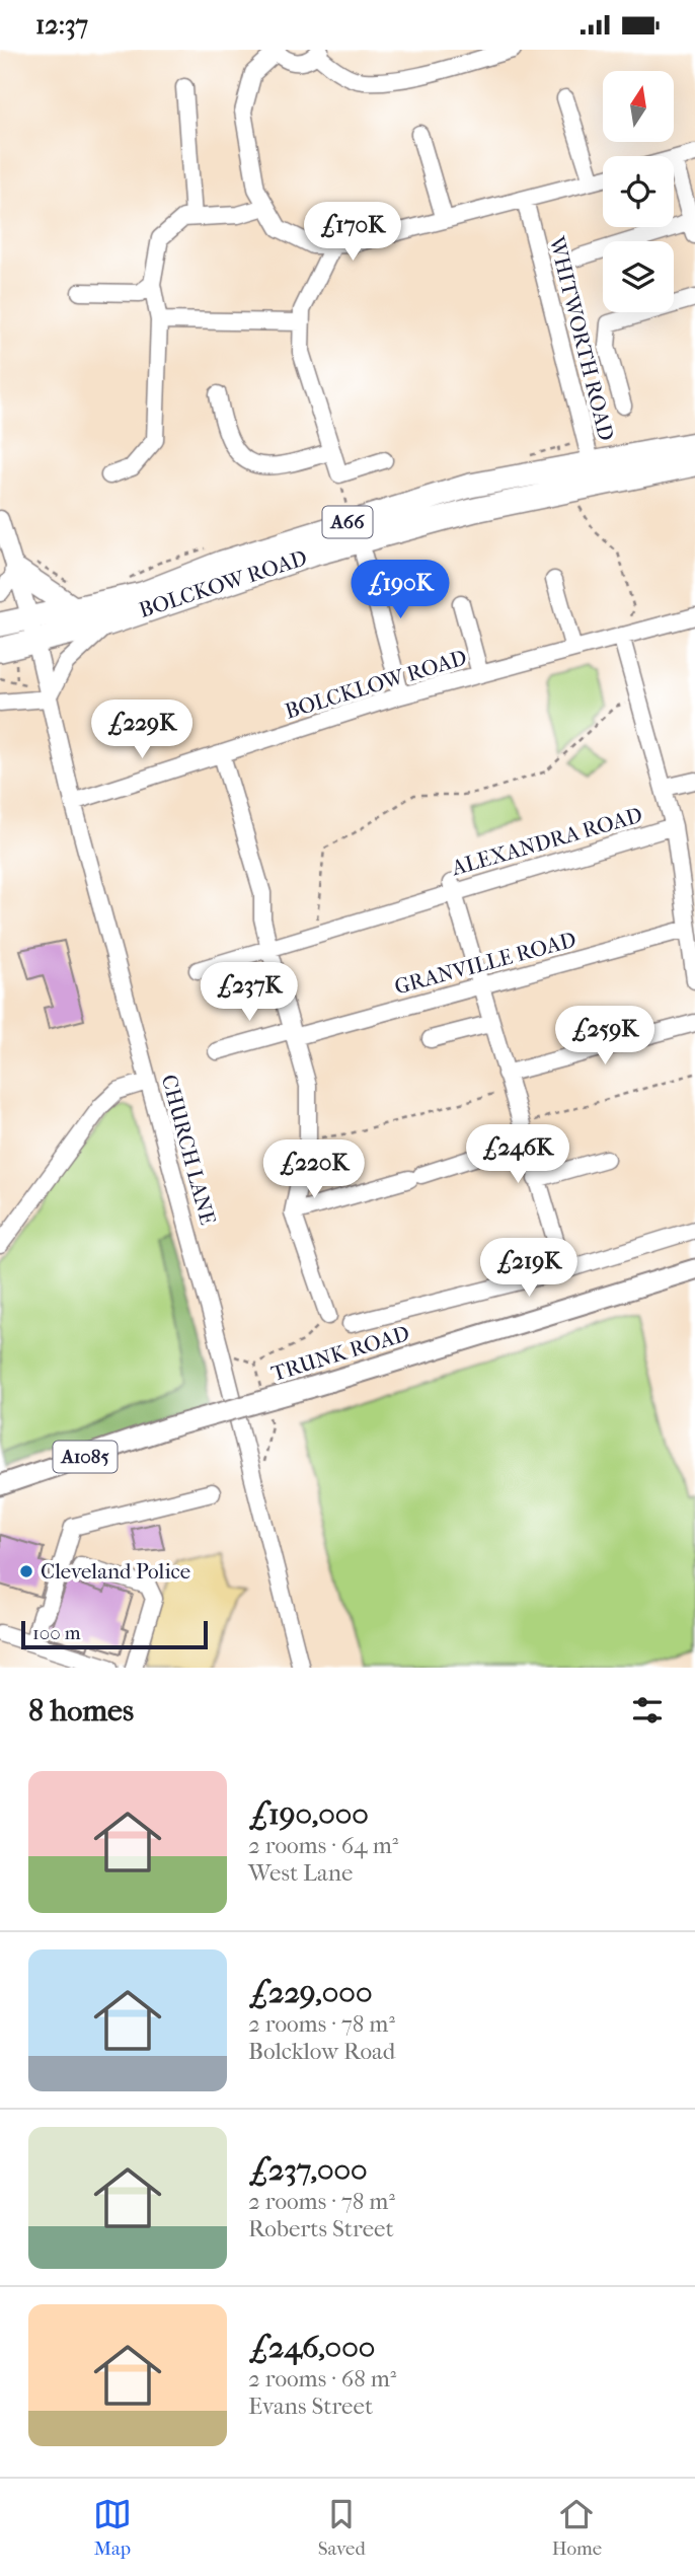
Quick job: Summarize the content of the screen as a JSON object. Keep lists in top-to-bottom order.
{
  "streets": {
    "highway": ["A66", "BOLCKOW ROAD"],
    "main road": ["TRUNK ROAD", "A1085"],
    "street": [
      "WHITWORTH ROAD",
      "BOLCKLOW ROAD",
      "ALEXANDRA ROAD",
      "GRANVILLE ROAD",
      "CHURCH LANE"
    ]
  },
  "crossings": [
    ["WHITWORTH ROAD", "BOLCKOW ROAD"],
    ["A66", "BOLCKOW ROAD"],
    ["A66", "CHURCH LANE"],
    ["BOLCKOW ROAD", "CHURCH LANE"],
    ["BOLCKLOW ROAD", "CHURCH LANE"]
  ],
  "places": ["Cleveland Police"],
  "scale_bar": "100 m",
  "north": "top",
  "page": {
    "status": "12:37",
    "price": [
      "£170K",
      "£190K",
      "£229K",
      "£237K",
      "£259K",
      "£246K",
      "£220K",
      "£219K"
    ],
    "scale": "100 m",
    "heading": "8 homes",
    "list": [
      {
        "name": "£190,000",
        "note": "2 rooms · 64 m² · West Lane"
      },
      {
        "name": "£229,000",
        "note": "2 rooms · 78 m² · Bolcklow Road"
      },
      {
        "name": "£237,000",
        "note": "2 rooms · 78 m² · Roberts Street"
      },
      {
        "name": "£246,000",
        "note": "2 rooms · 68 m² · Evans Street"
      }
    ],
    "tabs": ["Map", "Saved", "Home"]
  }
}
